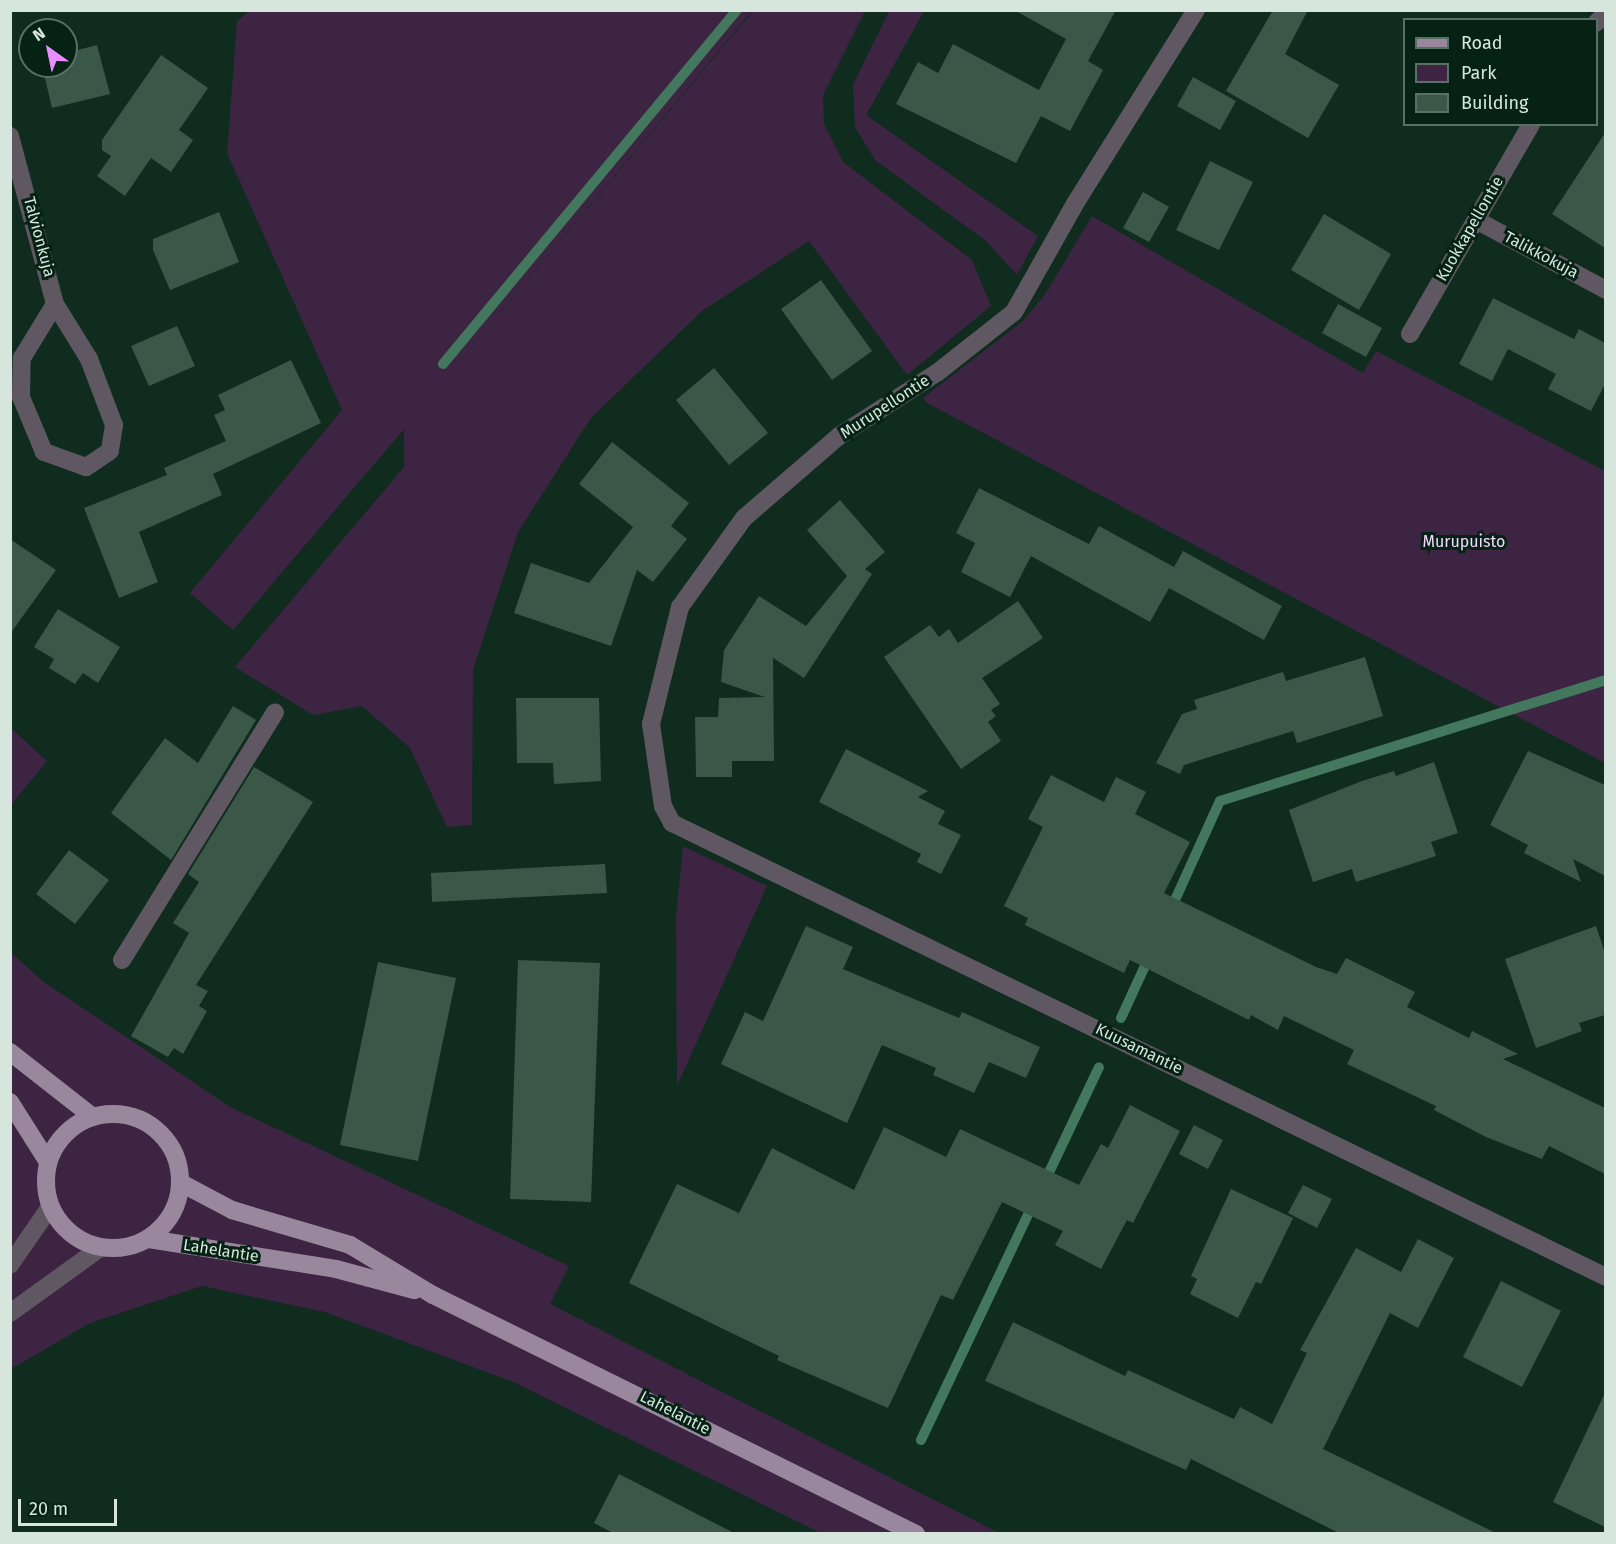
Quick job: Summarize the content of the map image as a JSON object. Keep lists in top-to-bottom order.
{
  "streets": {
    "main road": ["Lahelantie"],
    "street": [
      "Kuokkapellontie",
      "Talvionkuja",
      "Talikkokuja",
      "Murupellontie",
      "Kuusamantie"
    ]
  },
  "crossings": [
    ["Kuokkapellontie", "Talikkokuja"],
    ["Murupellontie", "Kuusamantie"]
  ],
  "parks": ["Murupuisto"],
  "legend": ["Road", "Park", "Building"],
  "scale_bar": "20 m",
  "north": "top left"
}
